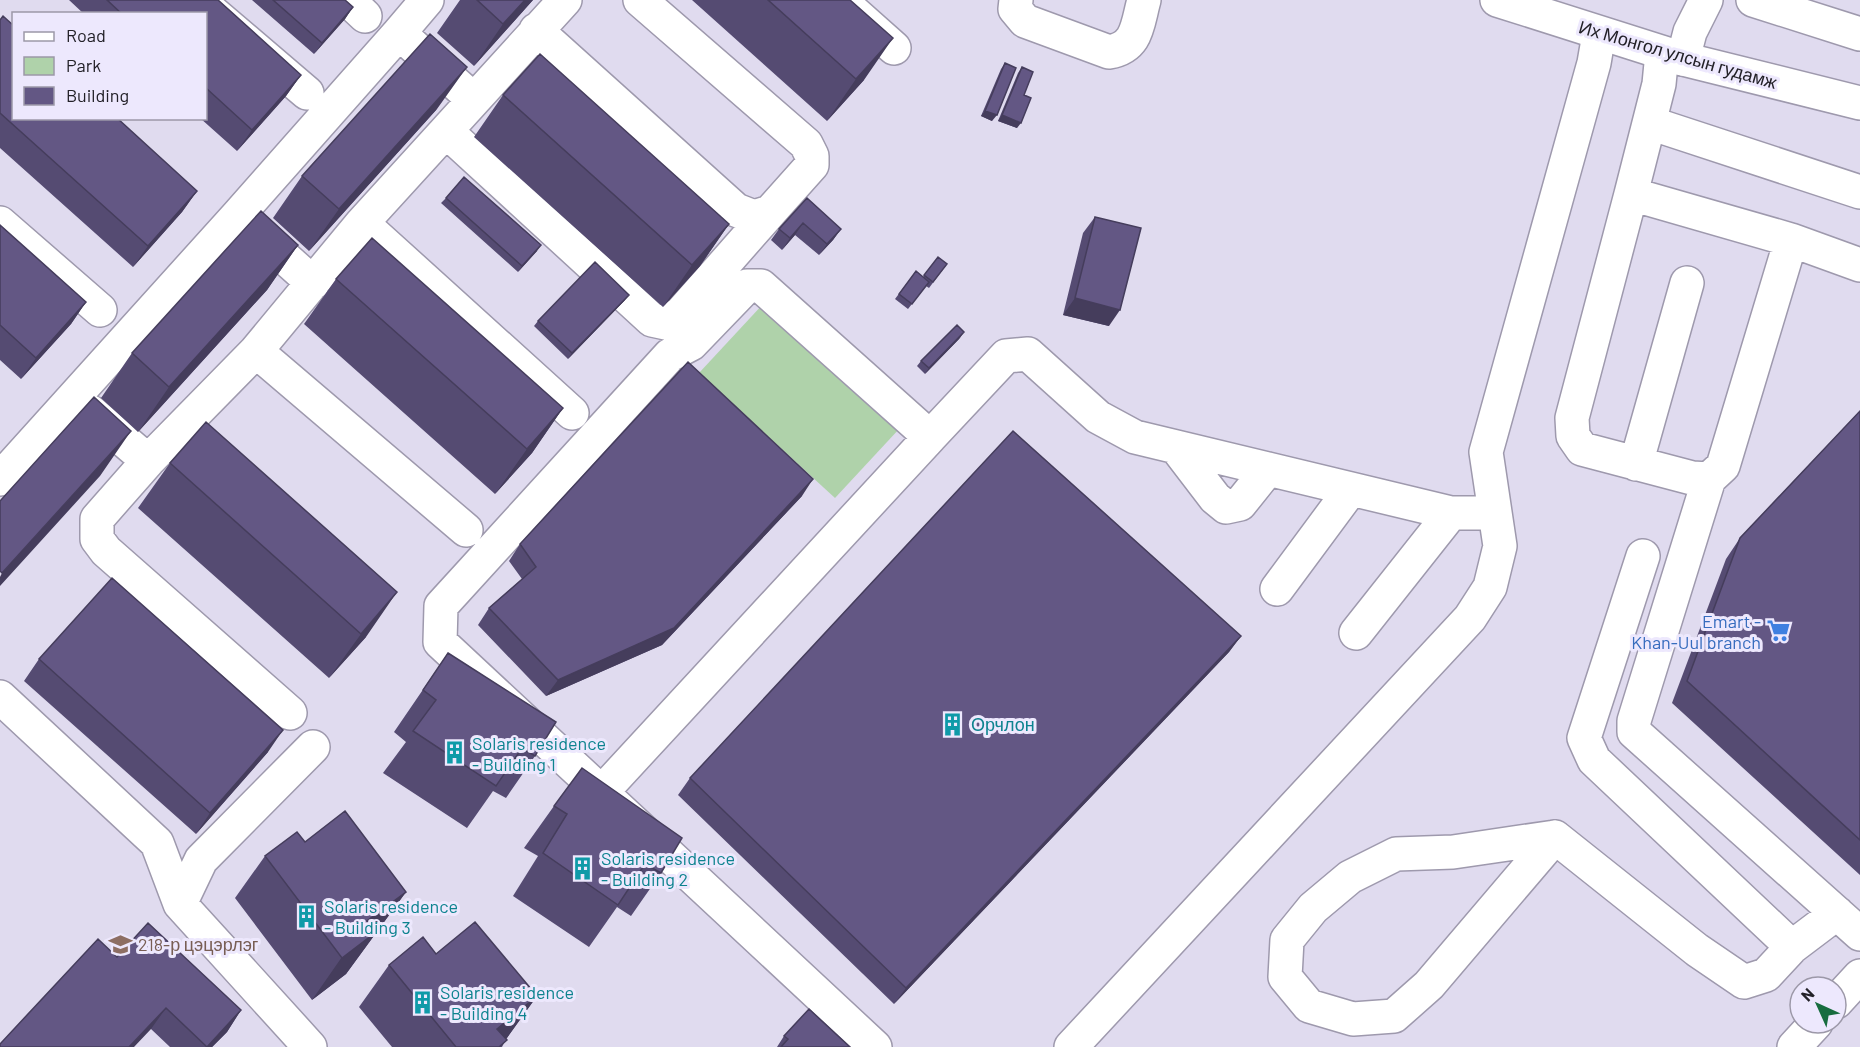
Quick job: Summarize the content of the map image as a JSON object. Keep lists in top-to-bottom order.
{
  "streets": {
    "street": ["Их Монгол улсын гудамж"]
  },
  "places": {
    "supermarket": ["Emart - Khan-Uul branch"],
    "building": [
      "Орчлон",
      "Solaris residence - Building 1",
      "Solaris residence - Building 2",
      "Solaris residence - Building 3",
      "Solaris residence - Building 4"
    ],
    "school or university": ["218-р цэцэрлэг"]
  },
  "legend": ["Road", "Park", "Building"],
  "north": "top left"
}
